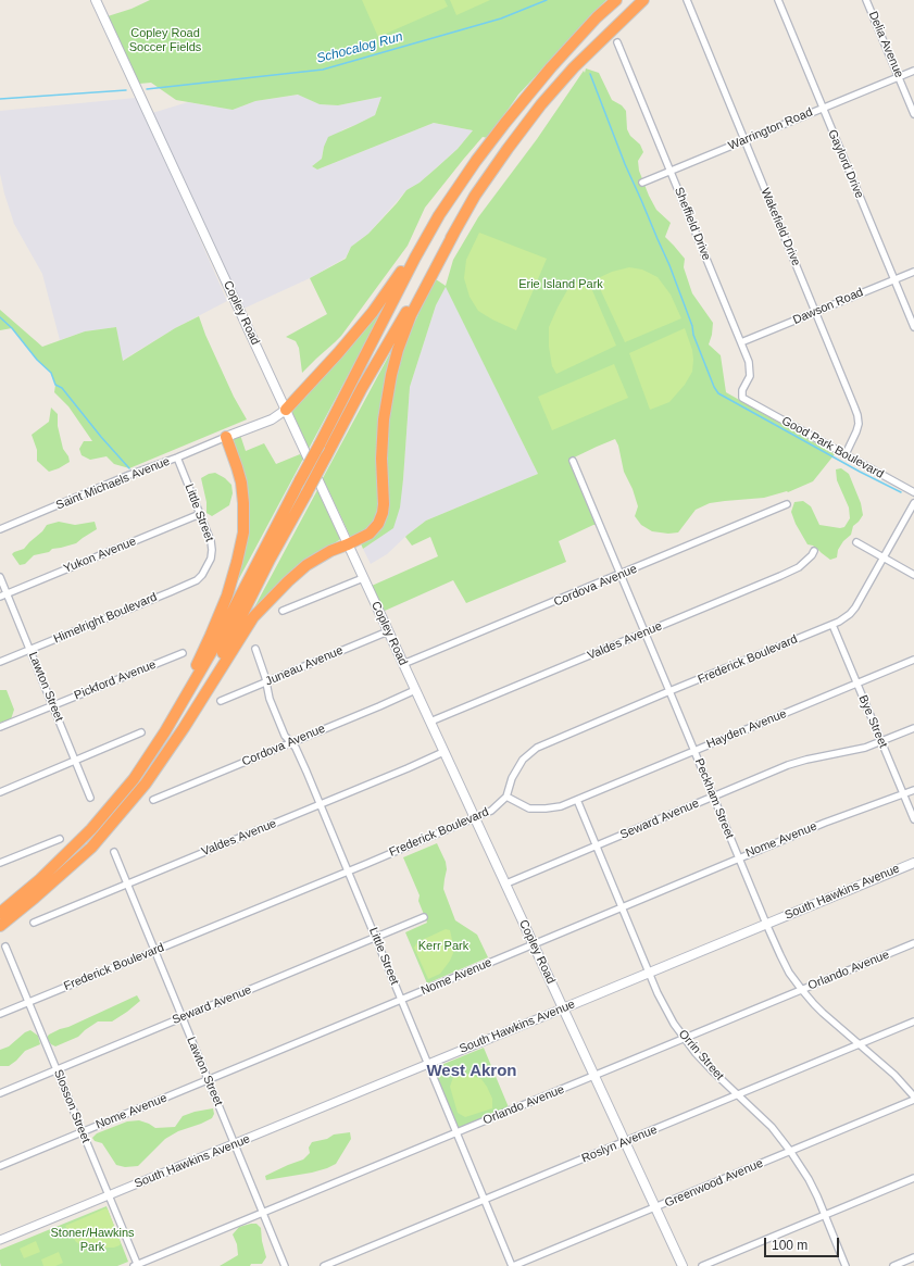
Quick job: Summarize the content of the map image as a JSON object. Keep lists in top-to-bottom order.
{
  "streets": {
    "main road": ["Copley Road", "South Hawkins Avenue"],
    "street": [
      "Delia Avenue",
      "Warrington Road",
      "Gaylord Drive",
      "Sheffield Drive",
      "Wakefield Drive",
      "Dawson Road",
      "Good Park Boulevard",
      "Saint Michaels Avenue",
      "Little Street",
      "Yukon Avenue",
      "Cordova Avenue",
      "Himelright Boulevard",
      "Valdes Avenue",
      "Frederick Boulevard",
      "Juneau Avenue",
      "Pickford Avenue",
      "Lawton Street",
      "Bye Street",
      "Hayden Avenue",
      "Peckham Street",
      "Seward Avenue",
      "Nome Avenue",
      "Orlando Avenue",
      "Orrin Street",
      "Slosson Street",
      "Roslyn Avenue",
      "Greenwood Avenue"
    ]
  },
  "crossings": [
    ["Delia Avenue", "Warrington Road"],
    ["Warrington Road", "Gaylord Drive"],
    ["Warrington Road", "Sheffield Drive"],
    ["Warrington Road", "Wakefield Drive"],
    ["Gaylord Drive", "Dawson Road"],
    ["Sheffield Drive", "Dawson Road"],
    ["Sheffield Drive", "Good Park Boulevard"],
    ["Wakefield Drive", "Dawson Road"],
    ["Wakefield Drive", "Good Park Boulevard"],
    ["Copley Road", "Cordova Avenue"],
    ["Copley Road", "Valdes Avenue"],
    ["Copley Road", "Frederick Boulevard"],
    ["Copley Road", "Juneau Avenue"],
    ["Copley Road", "Seward Avenue"],
    ["Copley Road", "Nome Avenue"],
    ["Copley Road", "South Hawkins Avenue"],
    ["Copley Road", "Orlando Avenue"],
    ["Copley Road", "Roslyn Avenue"],
    ["Copley Road", "Greenwood Avenue"],
    ["Saint Michaels Avenue", "Little Street"],
    ["Little Street", "Yukon Avenue"],
    ["Little Street", "Cordova Avenue"],
    ["Little Street", "Himelright Boulevard"],
    ["Little Street", "Valdes Avenue"],
    ["Little Street", "Frederick Boulevard"],
    ["Little Street", "Juneau Avenue"],
    ["Little Street", "Seward Avenue"],
    ["Little Street", "Nome Avenue"],
    ["Little Street", "South Hawkins Avenue"],
    ["Little Street", "Orlando Avenue"],
    ["Little Street", "Roslyn Avenue"],
    ["Little Street", "Greenwood Avenue"],
    ["Yukon Avenue", "Lawton Street"],
    ["Cordova Avenue", "Peckham Street"],
    ["Himelright Boulevard", "Lawton Street"],
    ["Valdes Avenue", "Lawton Street"],
    ["Valdes Avenue", "Peckham Street"],
    ["Frederick Boulevard", "Lawton Street"],
    ["Frederick Boulevard", "Bye Street"],
    ["Frederick Boulevard", "Hayden Avenue"],
    ["Frederick Boulevard", "Peckham Street"],
    ["Frederick Boulevard", "Slosson Street"],
    ["Pickford Avenue", "Lawton Street"],
    ["Lawton Street", "Seward Avenue"],
    ["Lawton Street", "Nome Avenue"],
    ["Lawton Street", "South Hawkins Avenue"],
    ["Lawton Street", "Orlando Avenue"],
    ["Bye Street", "Hayden Avenue"],
    ["Bye Street", "Seward Avenue"],
    ["Bye Street", "Nome Avenue"],
    ["Hayden Avenue", "Peckham Street"],
    ["Hayden Avenue", "Orrin Street"],
    ["Peckham Street", "Seward Avenue"],
    ["Peckham Street", "Nome Avenue"],
    ["Peckham Street", "South Hawkins Avenue"],
    ["Peckham Street", "Orlando Avenue"],
    ["Peckham Street", "Roslyn Avenue"],
    ["Peckham Street", "Greenwood Avenue"],
    ["Seward Avenue", "Orrin Street"],
    ["Seward Avenue", "Slosson Street"],
    ["Nome Avenue", "Orrin Street"],
    ["Nome Avenue", "Slosson Street"],
    ["South Hawkins Avenue", "Orrin Street"],
    ["South Hawkins Avenue", "Slosson Street"],
    ["Orlando Avenue", "Orrin Street"],
    ["Orlando Avenue", "Slosson Street"],
    ["Orrin Street", "Roslyn Avenue"],
    ["Orrin Street", "Greenwood Avenue"]
  ],
  "districts": ["West Akron"],
  "water": ["Schocalog Run"],
  "parks": [
    "Copley Road Soccer Fields",
    "Erie Island Park",
    "Kerr Park",
    "Stoner/Hawkins Park"
  ],
  "scale_bar": "100 m"
}
